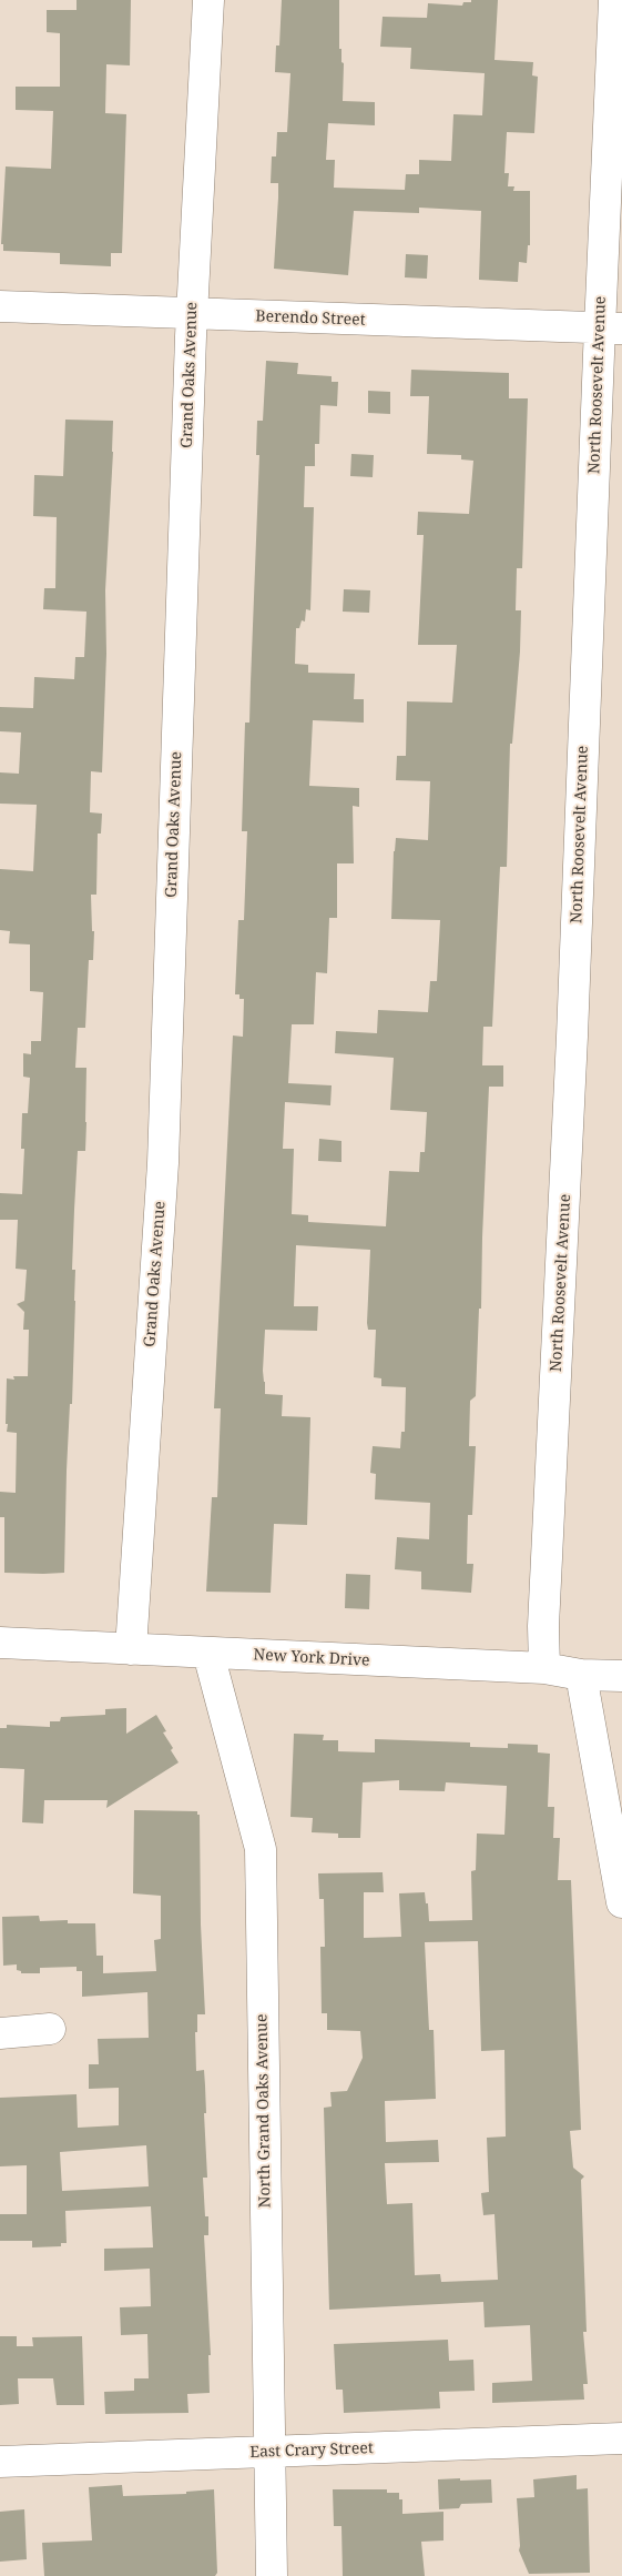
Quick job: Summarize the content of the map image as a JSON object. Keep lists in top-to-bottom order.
{
  "streets": {
    "street": [
      "Berendo Street",
      "Grand Oaks Avenue",
      "North Roosevelt Avenue",
      "New York Drive",
      "North Grand Oaks Avenue",
      "East Crary Street"
    ]
  },
  "crossings": [
    ["Berendo Street", "Grand Oaks Avenue"],
    ["Berendo Street", "North Roosevelt Avenue"],
    ["Grand Oaks Avenue", "New York Drive"],
    ["North Roosevelt Avenue", "New York Drive"],
    ["New York Drive", "North Grand Oaks Avenue"],
    ["North Grand Oaks Avenue", "East Crary Street"]
  ]
}
